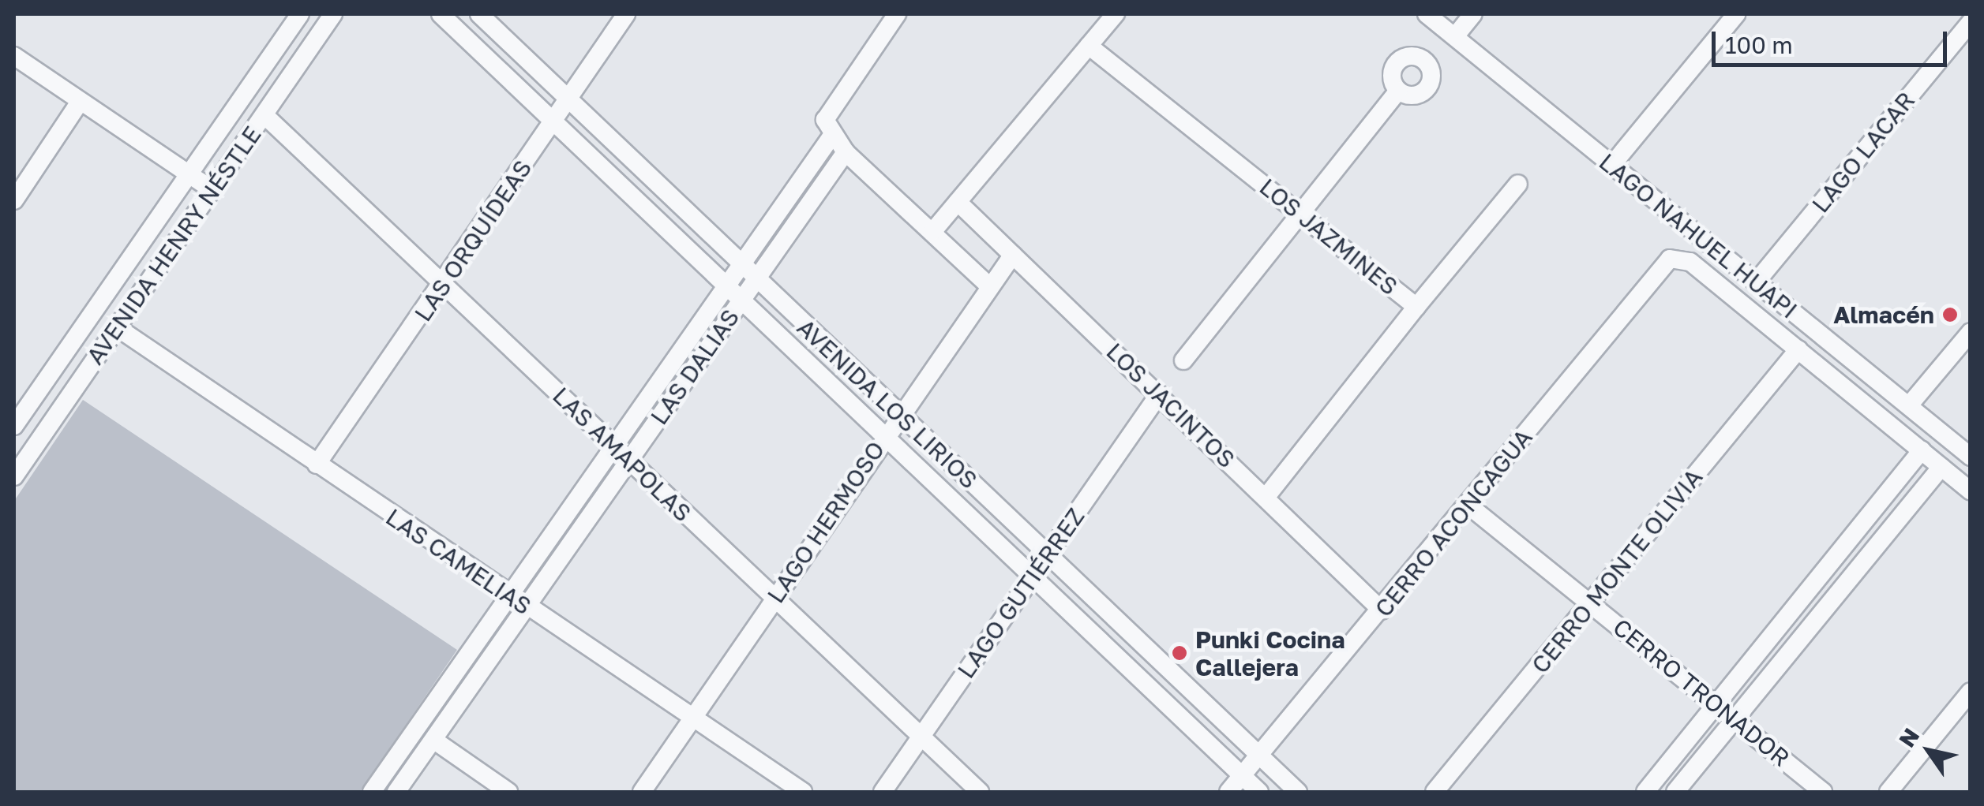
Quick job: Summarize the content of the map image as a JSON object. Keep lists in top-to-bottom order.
{
  "streets": {
    "street": [
      "LAGO LACAR",
      "LAGO NAHUEL HUAPI",
      "LOS JAZMINES",
      "LAS ORQUÍDEAS",
      "AVENIDA HENRY NÉSTLE",
      "LAS DALIAS",
      "AVENIDA LOS LIRIOS",
      "LOS JACINTOS",
      "LAS AMAPOLAS",
      "LAGO HERMOSO",
      "CERRO ACONCAGUA",
      "LAS CAMELIAS",
      "CERRO MONTE OLIVIA",
      "LAGO GUTIÉRREZ",
      "CERRO TRONADOR"
    ]
  },
  "crossings": [
    ["LAGO LACAR", "LAGO NAHUEL HUAPI"],
    ["LAGO NAHUEL HUAPI", "CERRO ACONCAGUA"],
    ["LAGO NAHUEL HUAPI", "CERRO MONTE OLIVIA"],
    ["LOS JAZMINES", "LOS JACINTOS"],
    ["LAS ORQUÍDEAS", "AVENIDA LOS LIRIOS"],
    ["LAS ORQUÍDEAS", "LAS AMAPOLAS"],
    ["LAS ORQUÍDEAS", "LAS CAMELIAS"],
    ["AVENIDA HENRY NÉSTLE", "LAS AMAPOLAS"],
    ["AVENIDA HENRY NÉSTLE", "LAS CAMELIAS"],
    ["LAS DALIAS", "AVENIDA LOS LIRIOS"],
    ["LAS DALIAS", "LAS AMAPOLAS"],
    ["LAS DALIAS", "LAS CAMELIAS"],
    ["AVENIDA LOS LIRIOS", "LAGO HERMOSO"],
    ["AVENIDA LOS LIRIOS", "CERRO ACONCAGUA"],
    ["AVENIDA LOS LIRIOS", "LAGO GUTIÉRREZ"],
    ["LOS JACINTOS", "LAGO HERMOSO"],
    ["LOS JACINTOS", "CERRO ACONCAGUA"],
    ["LOS JACINTOS", "LAGO GUTIÉRREZ"],
    ["LAS AMAPOLAS", "LAGO HERMOSO"],
    ["LAS AMAPOLAS", "LAGO GUTIÉRREZ"],
    ["LAGO HERMOSO", "LAS CAMELIAS"],
    ["CERRO ACONCAGUA", "CERRO TRONADOR"],
    ["CERRO MONTE OLIVIA", "CERRO TRONADOR"]
  ],
  "places": ["Almacén", "Punki Cocina Callejera"],
  "scale_bar": "100 m",
  "north": "top left"
}
